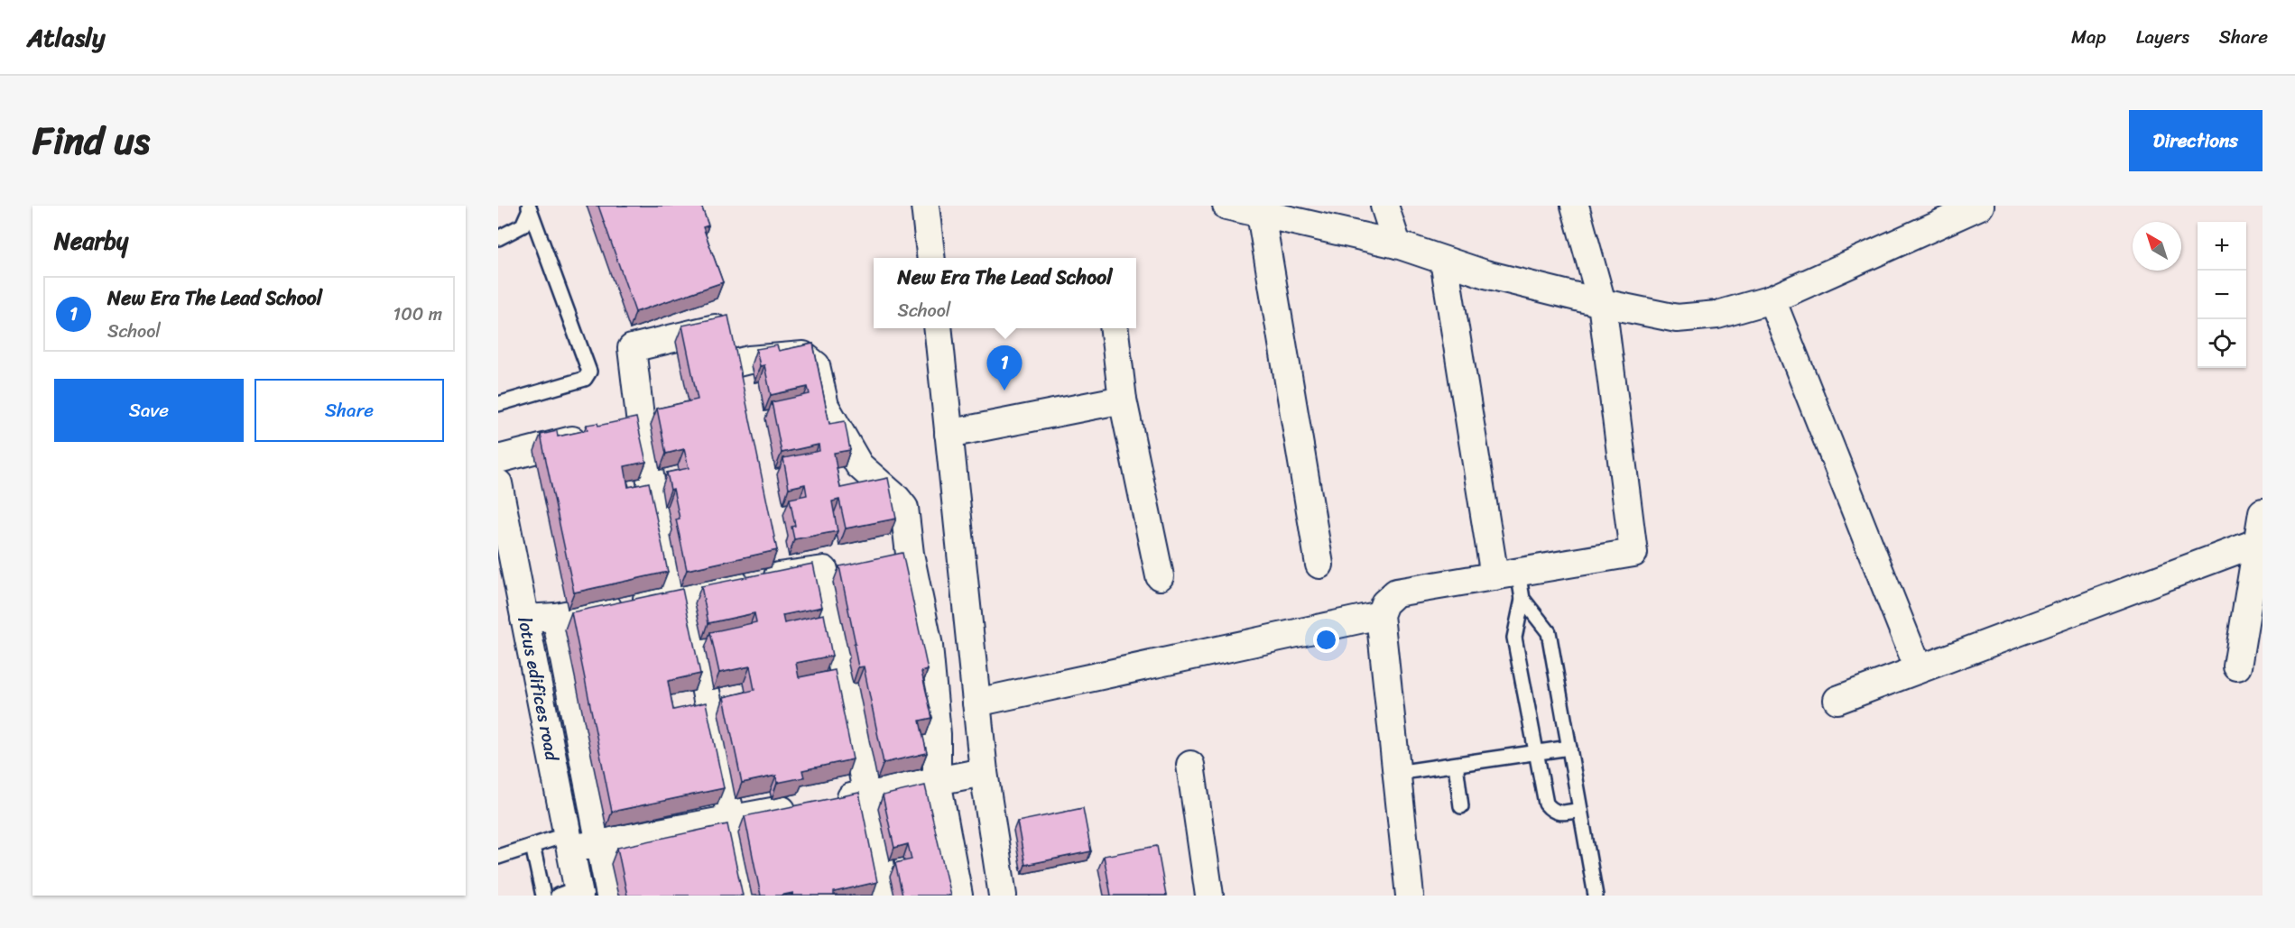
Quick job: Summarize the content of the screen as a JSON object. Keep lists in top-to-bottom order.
{
  "streets": {
    "street": ["lotus edifices road"]
  },
  "north": "top left",
  "page": {
    "header": "Atlasly",
    "nav": ["Map", "Layers", "Share"],
    "title": "Find us",
    "buttons": [
      "Directions",
      ["Save", "Share"]
    ],
    "heading": "Nearby",
    "map_buttons": ["+", "−"],
    "popup": ["New Era The Lead School", "School"],
    "list": [
      {
        "mark": "1",
        "name": "New Era The Lead School",
        "note": "School",
        "value": "100 m"
      }
    ],
    "pins": "1"
  }
}
